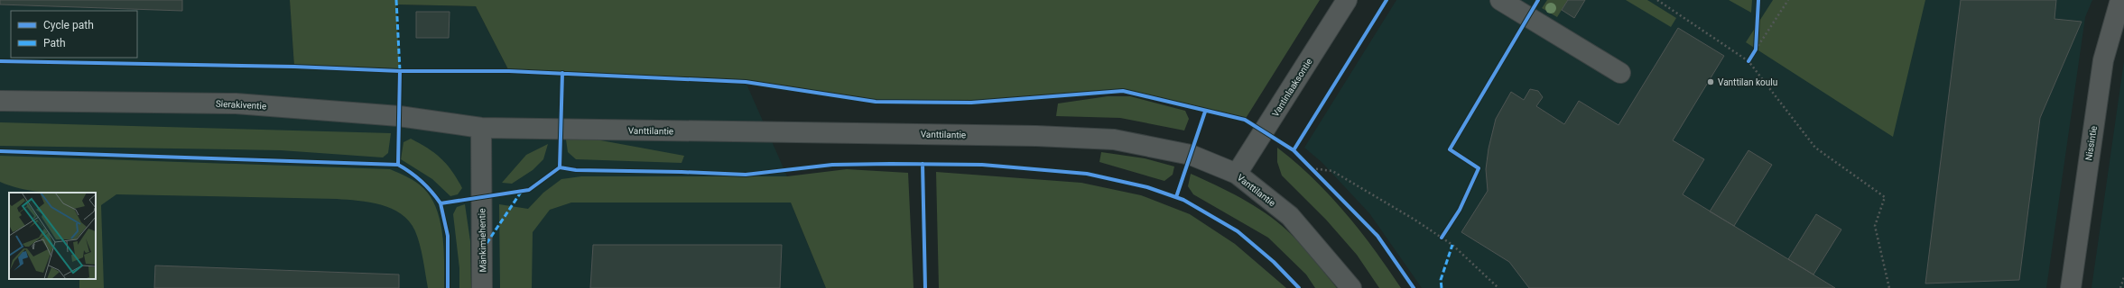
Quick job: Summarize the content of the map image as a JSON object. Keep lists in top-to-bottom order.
{
  "streets": {
    "street": [
      "Vantinlaaksontie",
      "Sierakiventie",
      "Vanttilantie",
      "Nissintie",
      "Mänkimiehentie"
    ]
  },
  "crossings": [
    ["Vantinlaaksontie", "Vanttilantie"],
    ["Sierakiventie", "Vanttilantie"],
    ["Sierakiventie", "Mänkimiehentie"],
    ["Vanttilantie", "Mänkimiehentie"]
  ],
  "places": ["Vanttilan koulu"],
  "legend": ["Cycle path", "Path"]
}
